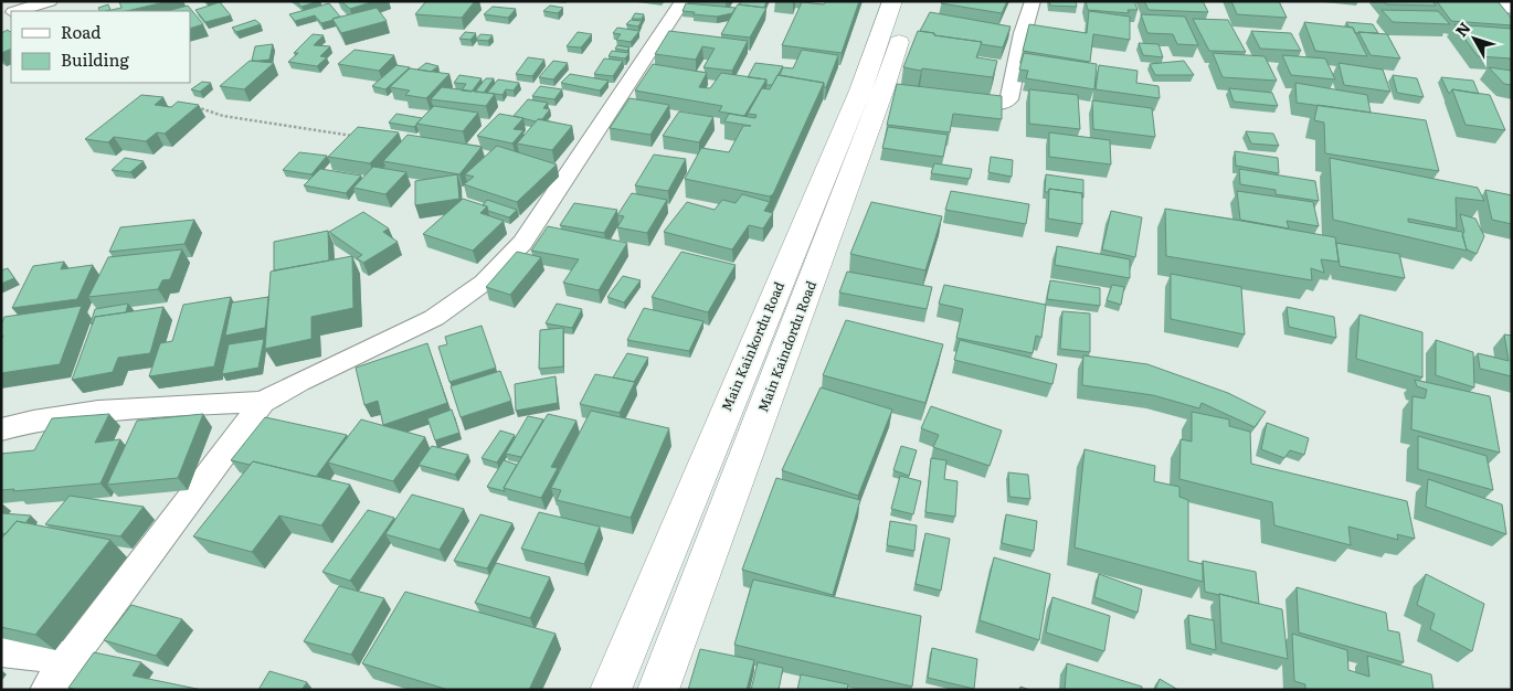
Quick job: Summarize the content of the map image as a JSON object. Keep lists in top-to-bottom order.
{
  "streets": {
    "main road": ["Main Kainkordu Road", "Main Kaindordu Road"]
  },
  "crossings": [
    ["Main Kainkordu Road", "Main Kaindordu Road"]
  ],
  "legend": ["Road", "Building"],
  "north": "top left"
}
